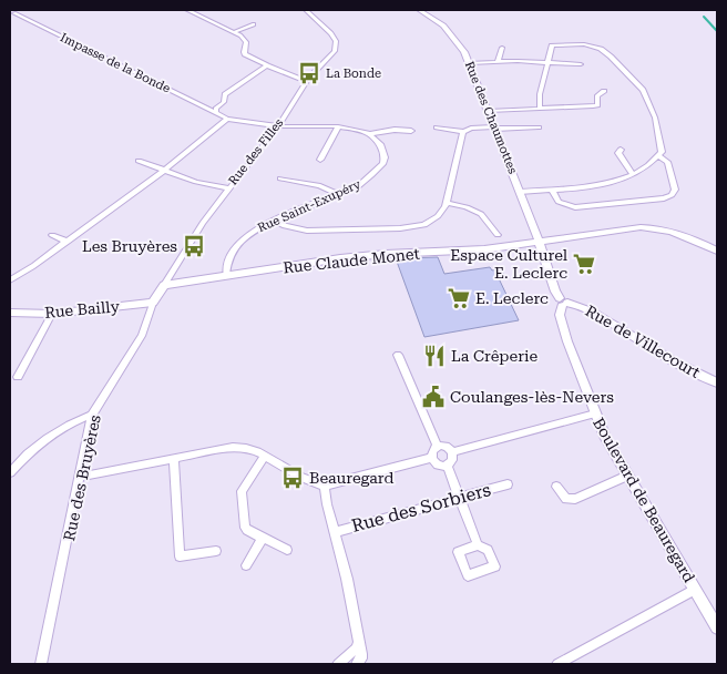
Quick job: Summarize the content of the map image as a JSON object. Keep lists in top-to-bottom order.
{
  "streets": {
    "street": [
      "Impasse de la Bonde",
      "Rue des Chaumottes",
      "Rue des Filles",
      "Rue Saint-Exupéry",
      "Rue Claude Monet",
      "Rue Bailly",
      "Rue de Villecourt",
      "Rue des Bruyères",
      "Boulevard de Beauregard",
      "Rue des Sorbiers"
    ]
  },
  "crossings": [
    ["Rue des Chaumottes", "Rue Claude Monet"],
    ["Rue des Chaumottes", "Boulevard de Beauregard"],
    ["Rue des Filles", "Rue Claude Monet"],
    ["Rue des Filles", "Rue Bailly"],
    ["Rue des Filles", "Rue des Bruyères"],
    ["Rue Saint-Exupéry", "Rue Claude Monet"],
    ["Rue Claude Monet", "Boulevard de Beauregard"],
    ["Rue Bailly", "Rue des Bruyères"],
    ["Rue de Villecourt", "Boulevard de Beauregard"]
  ],
  "places": {
    "bus stop": ["La Bonde", "Les Bruyères", "Beauregard"],
    "supermarket": ["Espace Culturel E. Leclerc", "E. Leclerc"],
    "restaurant": ["La Crêperie"],
    "public building": ["Coulanges-lès-Nevers"]
  }
}
